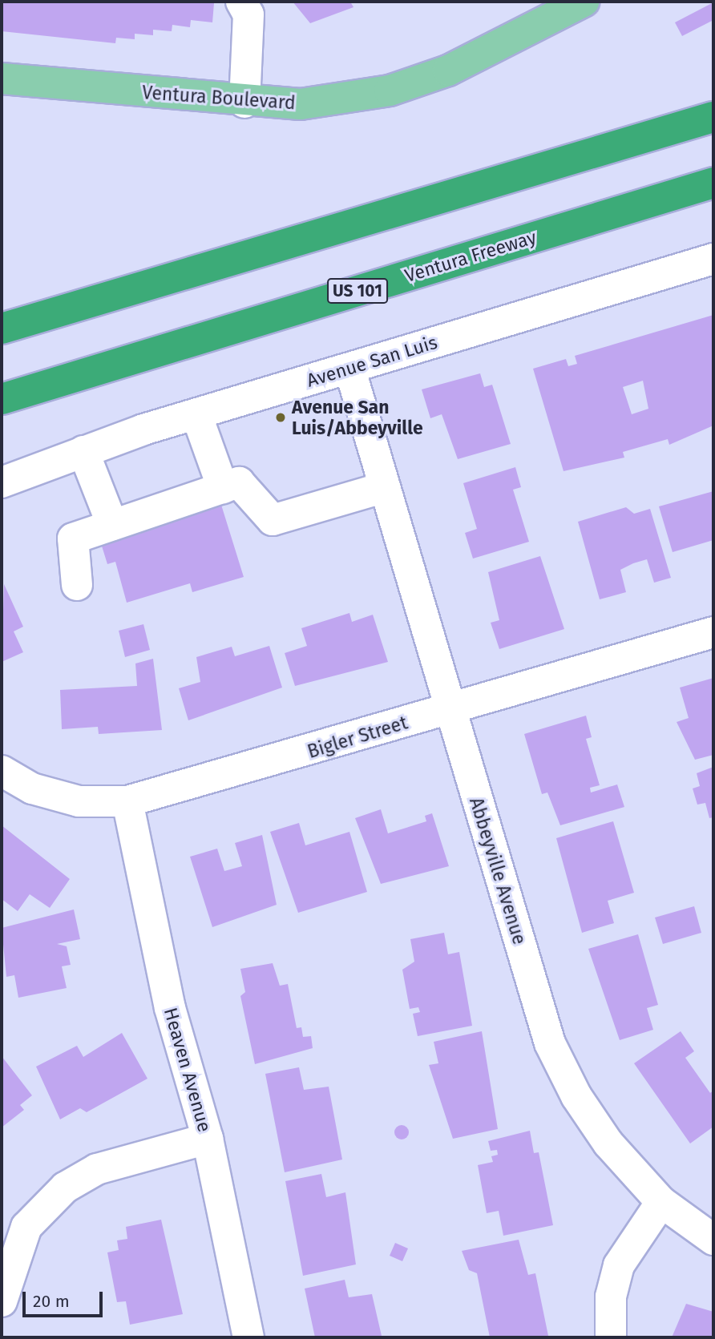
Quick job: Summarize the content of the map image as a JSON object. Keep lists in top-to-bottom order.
{
  "streets": {
    "highway": ["Ventura Freeway", "US 101"],
    "main road": ["Ventura Boulevard"],
    "street": [
      "Avenue San Luis",
      "Bigler Street",
      "Abbeyville Avenue",
      "Heaven Avenue"
    ]
  },
  "crossings": [
    ["Avenue San Luis", "Abbeyville Avenue"],
    ["Bigler Street", "Abbeyville Avenue"],
    ["Bigler Street", "Heaven Avenue"]
  ],
  "places": ["Avenue San Luis/Abbeyville"],
  "scale_bar": "20 m"
}
